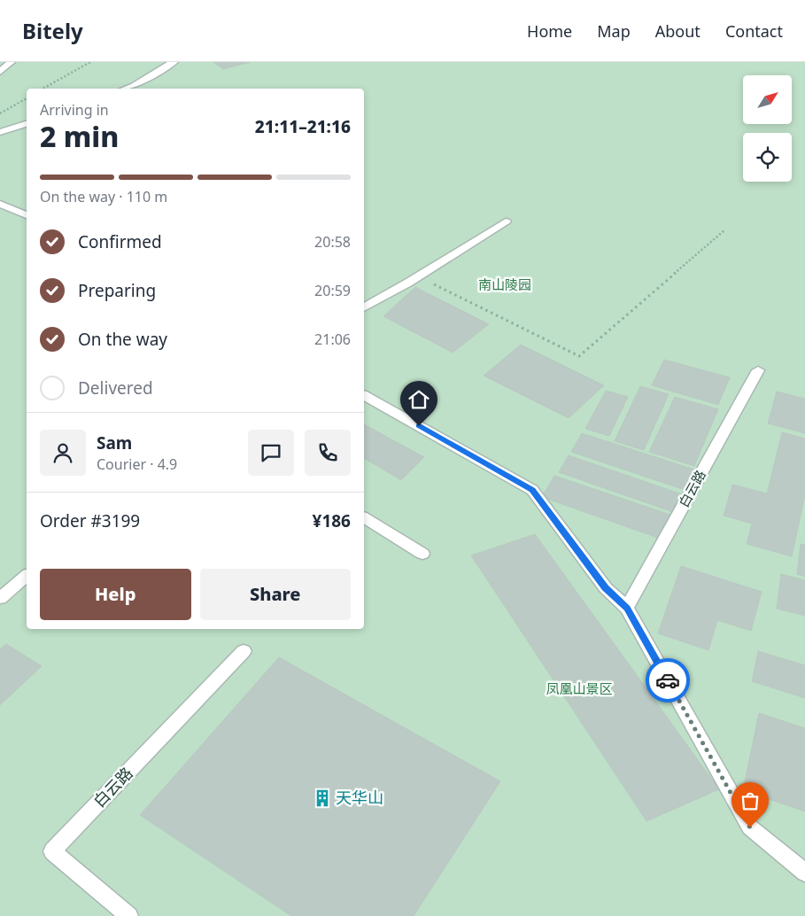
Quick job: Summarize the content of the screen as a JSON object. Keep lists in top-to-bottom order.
{
  "streets": {
    "street": ["白云路"]
  },
  "parks": ["南山陵园", "凤凰山景区"],
  "places": {
    "building": ["天华山"]
  },
  "north": "top right",
  "page": {
    "header": "Bitely",
    "nav": [
      "Home",
      "Map",
      "About",
      "Contact"
    ],
    "heading": ["2 min", "Arriving in", "21:11–21:16"],
    "panel": [
      "Sam",
      "Courier · 4.9",
      "Order #3199",
      "¥186"
    ],
    "bar": "On the way · 110 m",
    "list": [
      ["Confirmed", "20:58"],
      ["Preparing", "20:59"],
      ["On the way", "21:06"],
      "Delivered"
    ],
    "buttons": ["Help", "Share"]
  }
}
